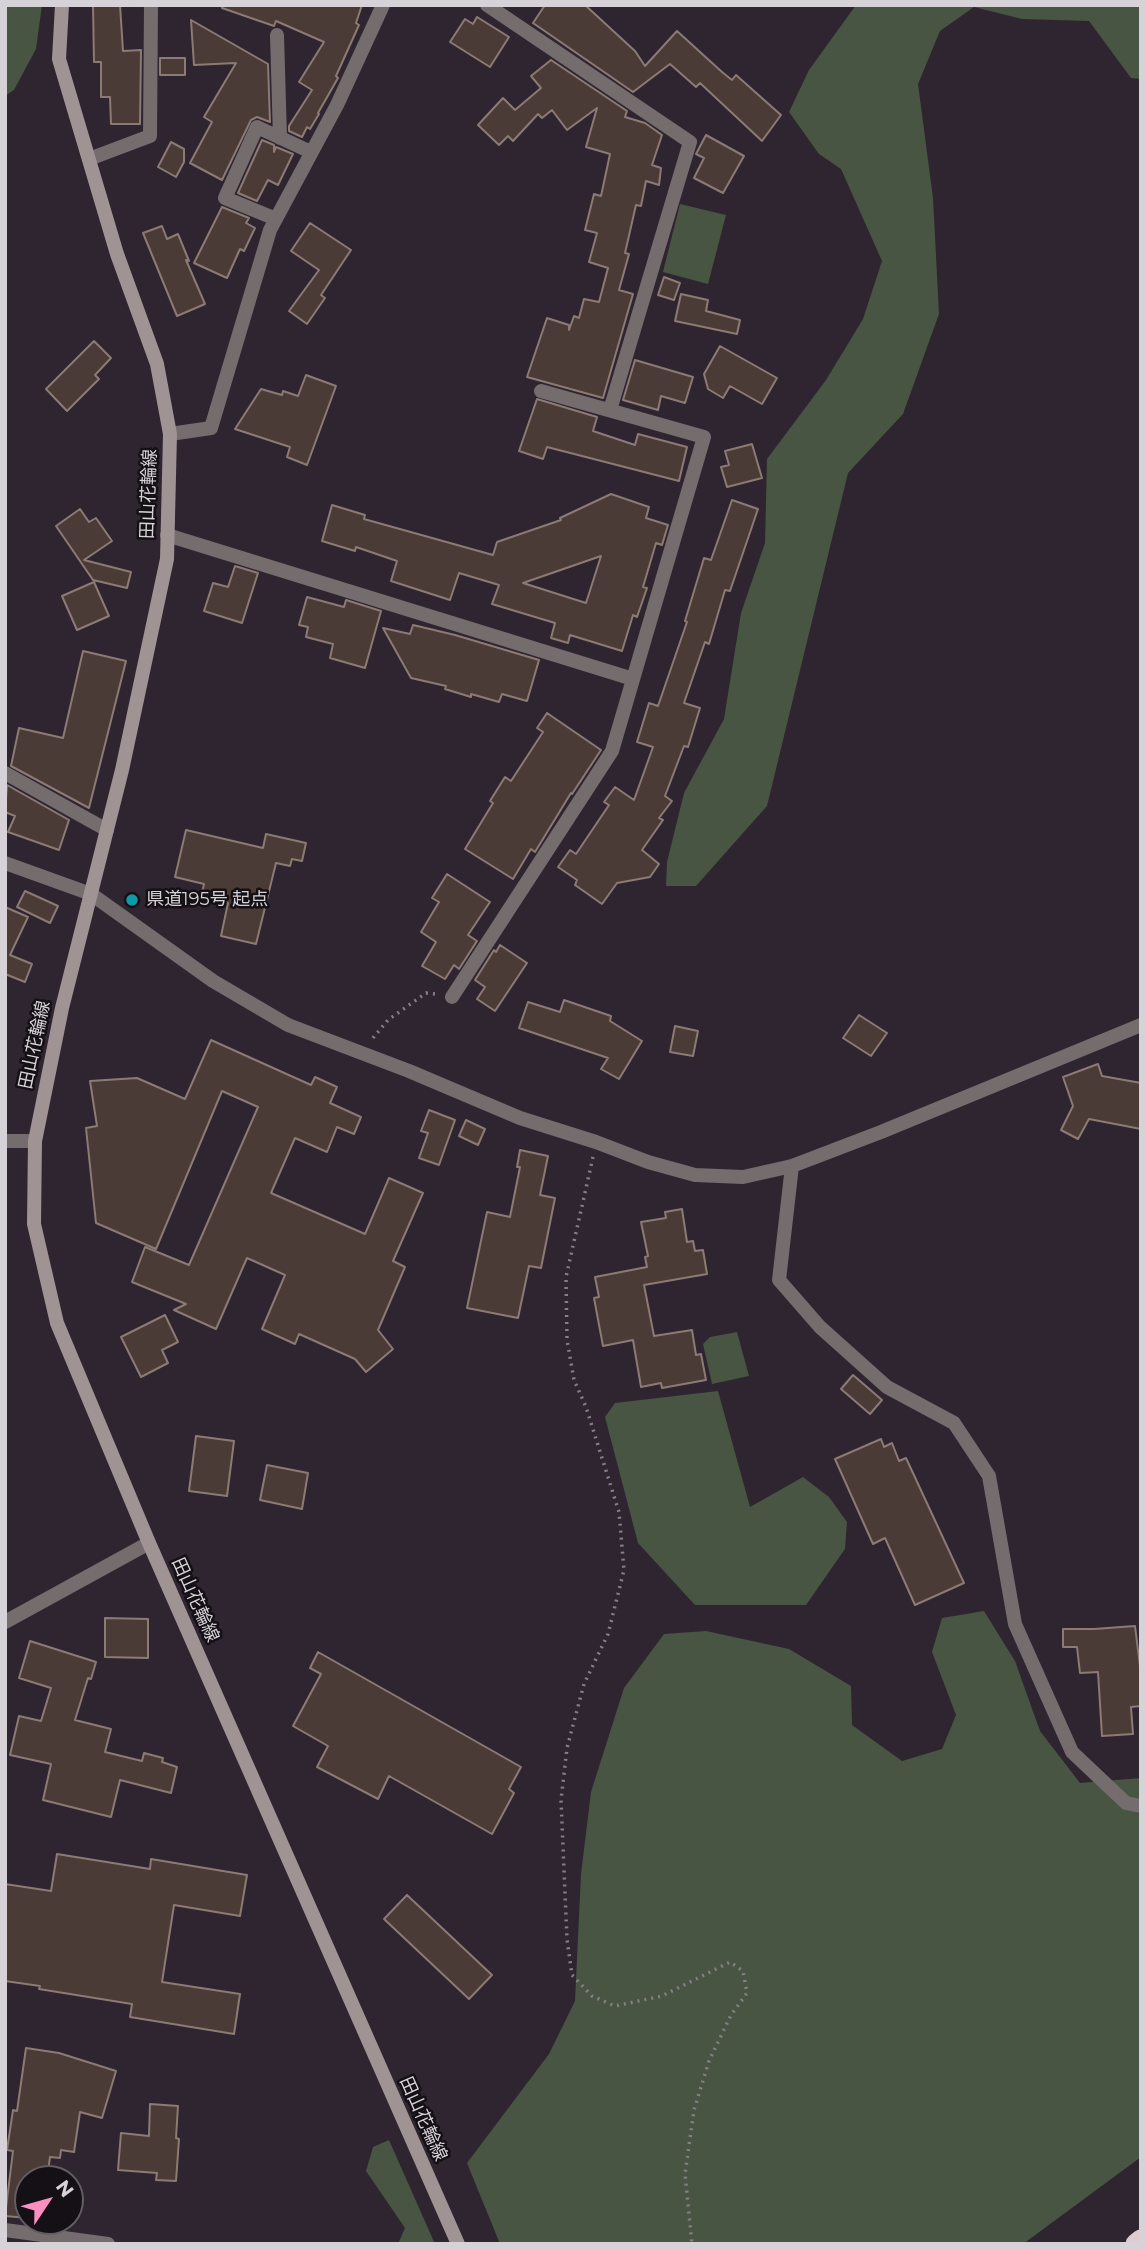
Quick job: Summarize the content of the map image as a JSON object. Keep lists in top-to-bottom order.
{
  "streets": {
    "main road": ["田山花輪線"]
  },
  "places": ["県道195号 起点"],
  "north": "top right"
}
